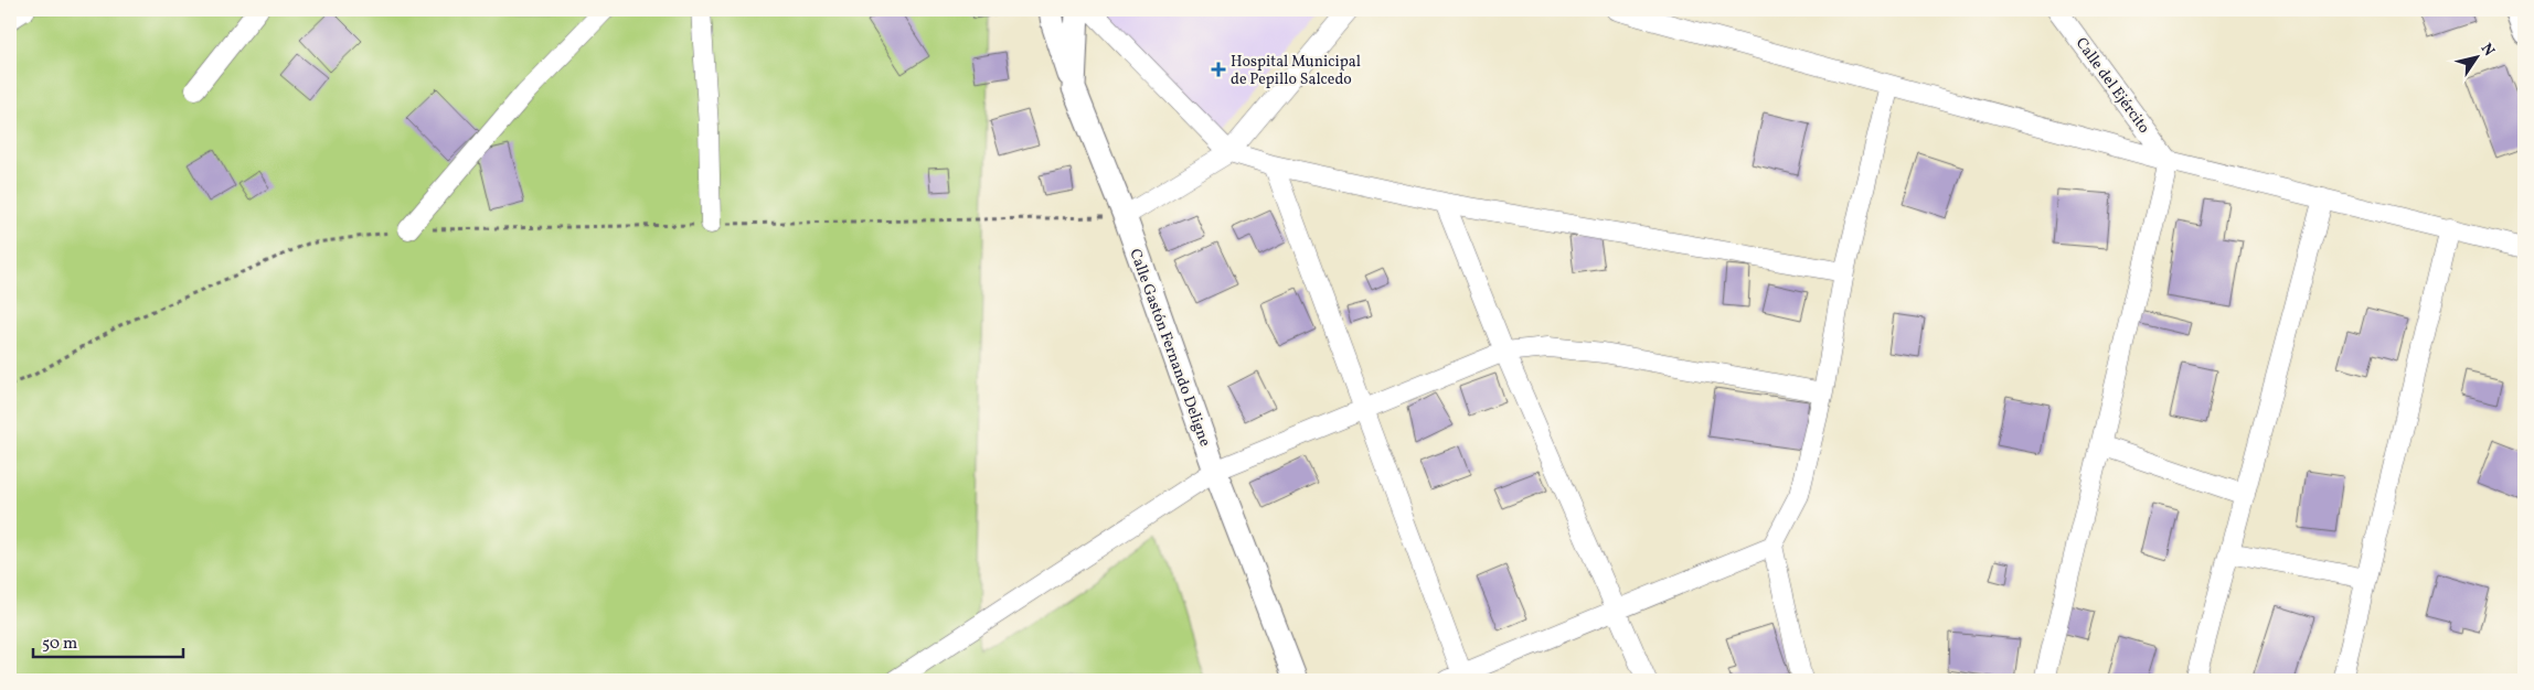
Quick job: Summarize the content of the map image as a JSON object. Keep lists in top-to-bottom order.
{
  "streets": {
    "street": ["Calle del Ejército", "Calle Gastón Fernando Deligne"]
  },
  "places": {
    "health": ["Hospital Municipal de Pepillo Salcedo"]
  },
  "scale_bar": "50 m",
  "north": "top right"
}
